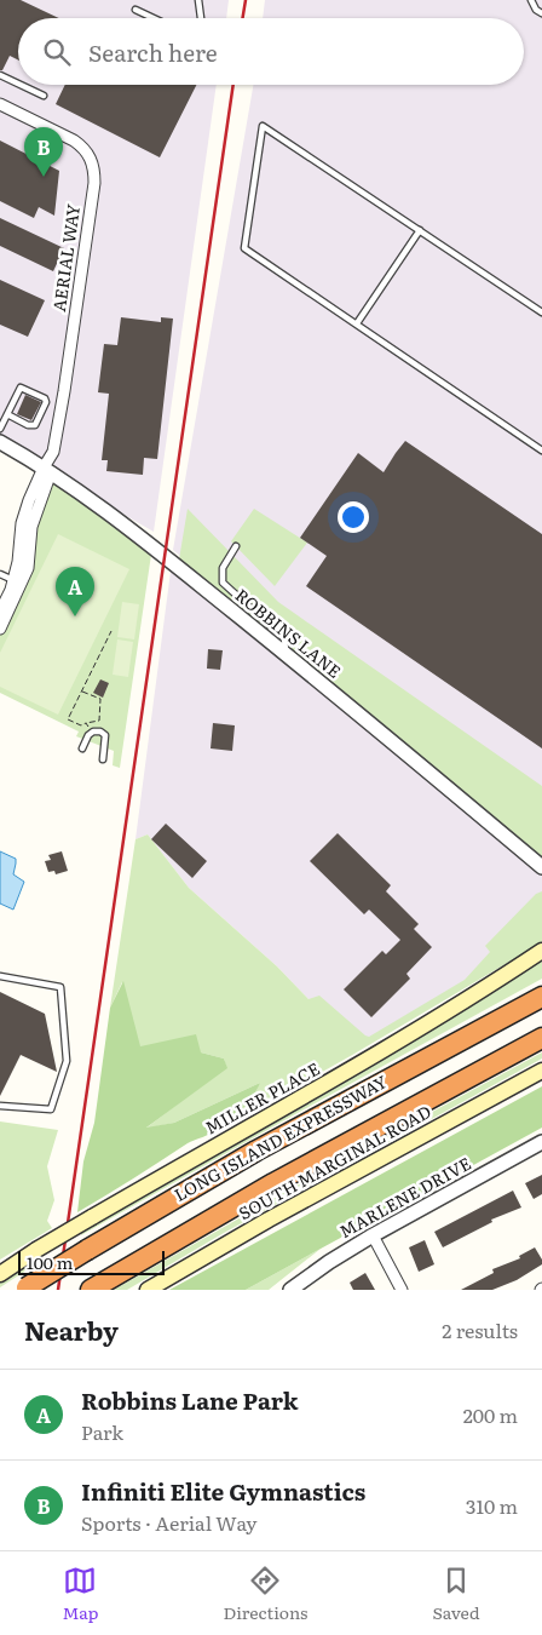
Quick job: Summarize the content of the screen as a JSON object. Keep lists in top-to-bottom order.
{
  "streets": {
    "highway": ["LONG ISLAND EXPRESSWAY"],
    "main road": ["MILLER PLACE", "SOUTH MARGINAL ROAD"],
    "street": ["AERIAL WAY", "ROBBINS LANE", "MARLENE DRIVE"]
  },
  "crossings": [
    ["AERIAL WAY", "ROBBINS LANE"]
  ],
  "scale_bar": "100 m",
  "page": {
    "search": "Search here",
    "pins": ["B", "A"],
    "scale": "100 m",
    "heading": ["Nearby", "2 results"],
    "list": [
      {
        "mark": "A",
        "name": "Robbins Lane Park",
        "note": "Park",
        "value": "200 m"
      },
      {
        "mark": "B",
        "name": "Infiniti Elite Gymnastics",
        "note": "Sports · Aerial Way",
        "value": "310 m"
      }
    ],
    "nav": ["Map", "Directions", "Saved"]
  }
}
